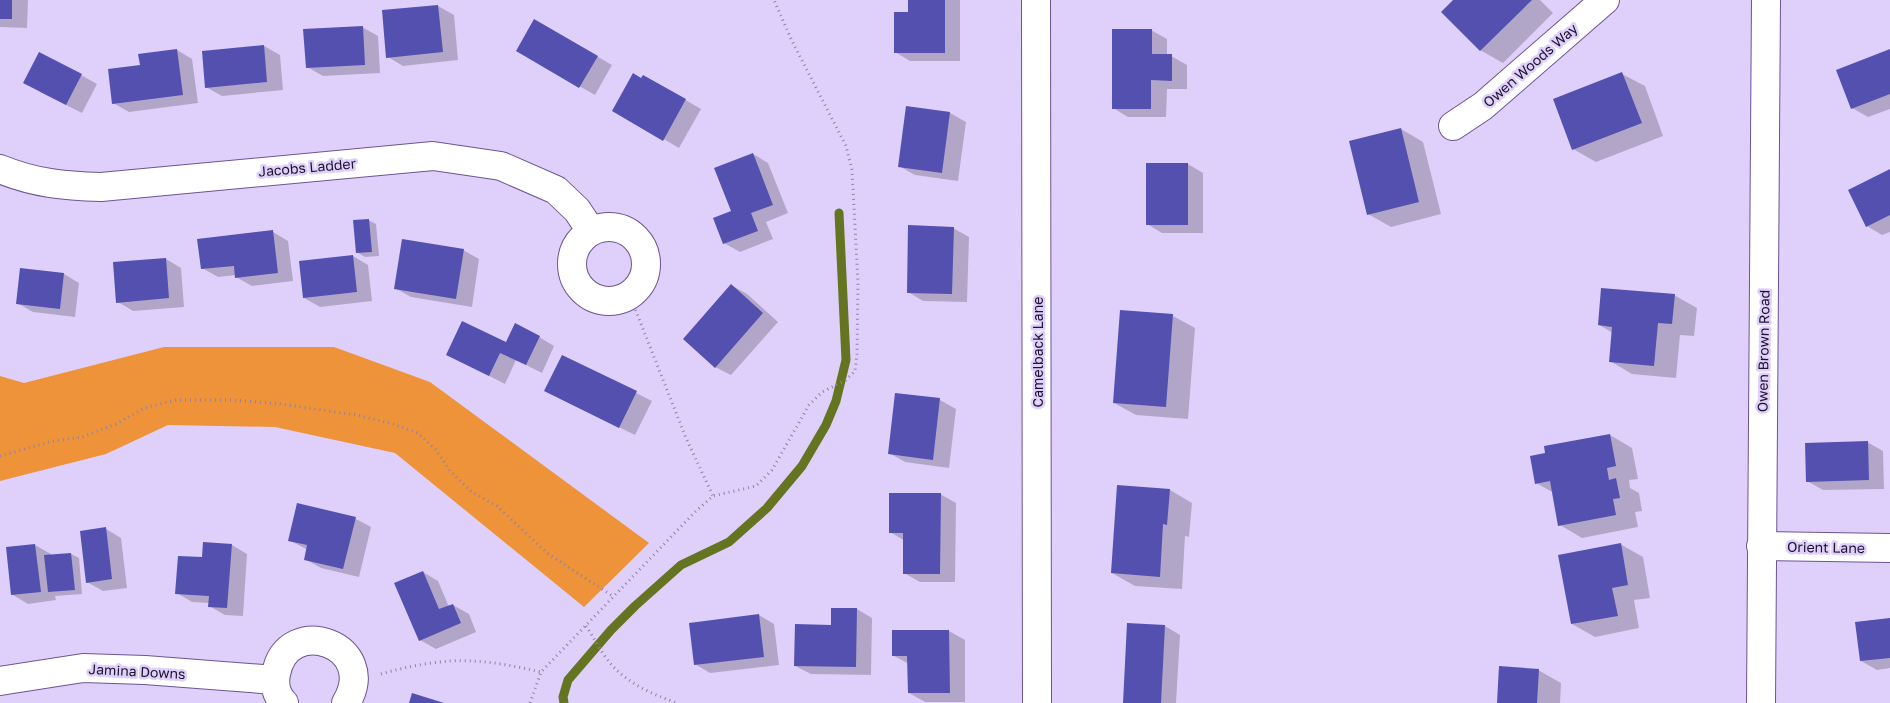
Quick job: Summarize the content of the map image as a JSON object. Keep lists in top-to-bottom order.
{
  "streets": {
    "street": [
      "Owen Woods Way",
      "Jacobs Ladder",
      "Owen Brown Road",
      "Camelback Lane",
      "Orient Lane",
      "Jamina Downs"
    ]
  },
  "crossings": [
    ["Owen Brown Road", "Orient Lane"]
  ]
}
